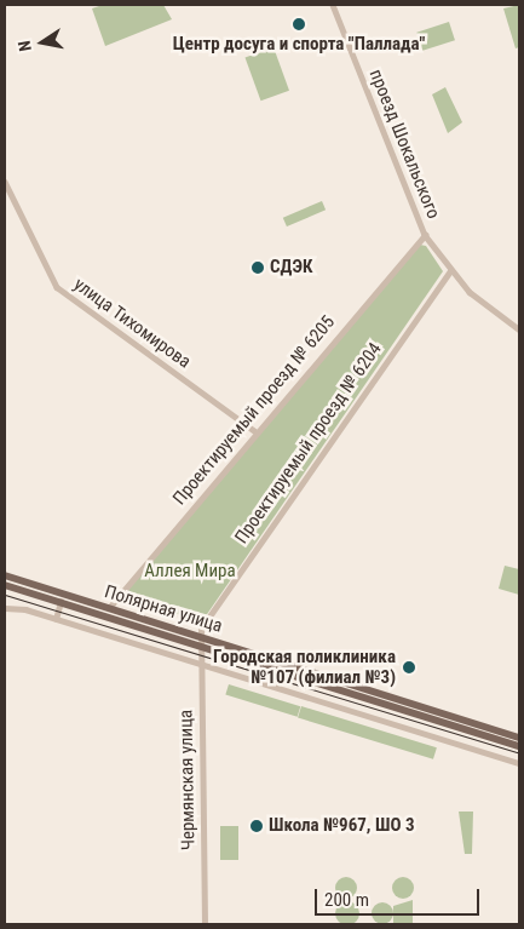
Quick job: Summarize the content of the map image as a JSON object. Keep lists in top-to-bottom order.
{
  "streets": {
    "main road": ["Полярная улица"],
    "street": [
      "проезд Шокальского",
      "улица Тихомирова",
      "Проектируемый проезд № 6205",
      "Проектируемый проезд № 6204",
      "Чермянская улица"
    ]
  },
  "crossings": [
    ["проезд Шокальского", "Проектируемый проезд № 6205"],
    ["проезд Шокальского", "Проектируемый проезд № 6204"],
    ["улица Тихомирова", "Проектируемый проезд № 6205"],
    ["Проектируемый проезд № 6205", "Полярная улица"],
    ["Проектируемый проезд № 6204", "Полярная улица"],
    ["Проектируемый проезд № 6204", "Чермянская улица"],
    ["Полярная улица", "Чермянская улица"]
  ],
  "parks": ["Аллея Мира"],
  "places": [
    "Центр досуга и спорта \"Паллада\"",
    "СДЭК",
    "Городская поликлиника №107 (филиал №3)",
    "Школа №967, ШО 3"
  ],
  "scale_bar": "200 m",
  "north": "left"
}
